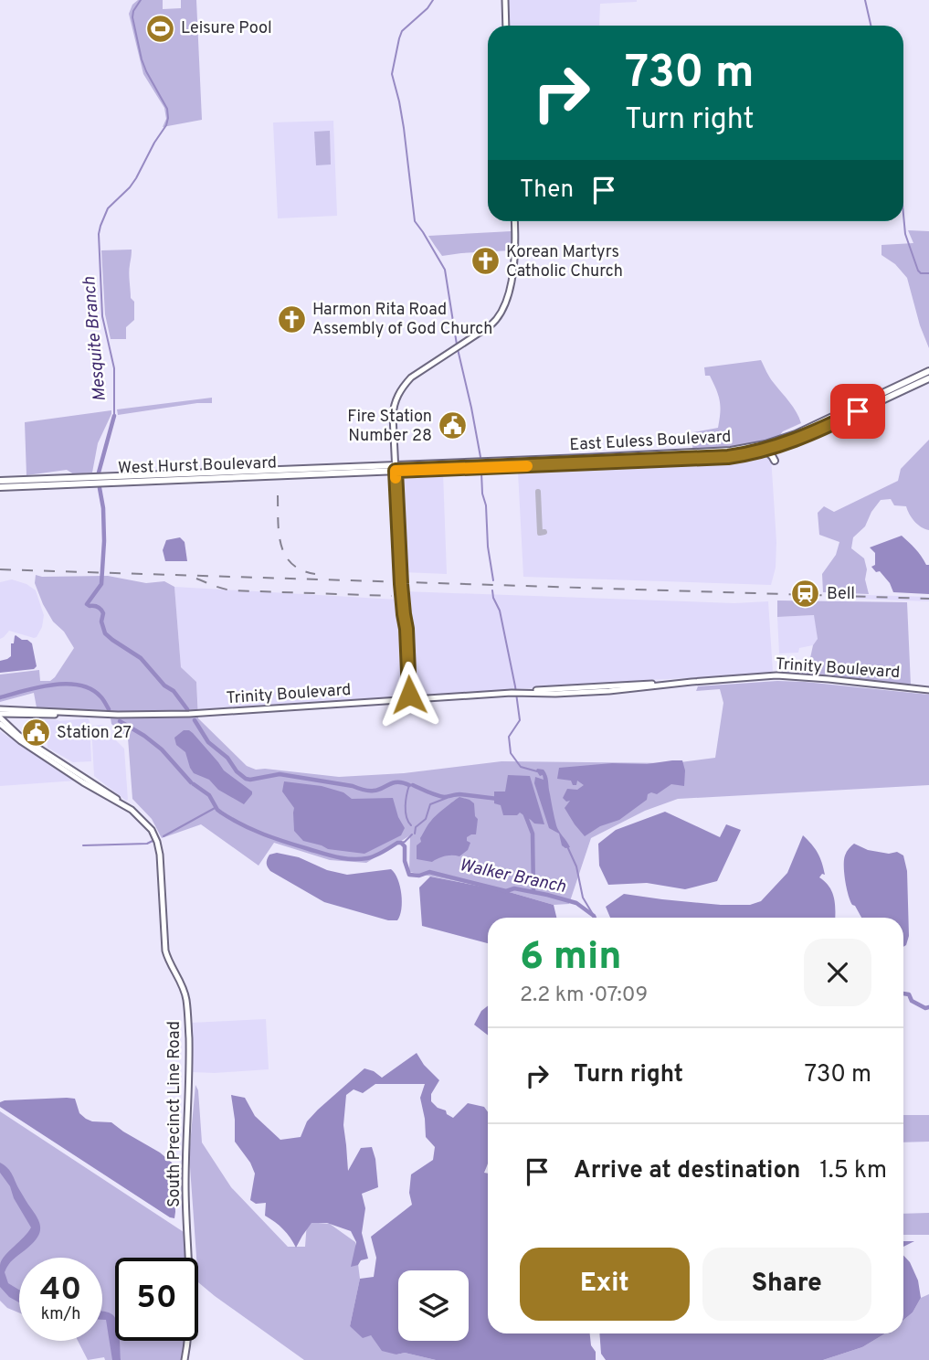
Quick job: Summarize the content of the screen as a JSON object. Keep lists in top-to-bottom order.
{
  "streets": {
    "main road": [
      "East Euless Boulevard",
      "West Hurst Boulevard",
      "Trinity Boulevard",
      "South Precinct Line Road"
    ]
  },
  "crossings": [
    ["East Euless Boulevard", "West Hurst Boulevard"]
  ],
  "water": ["Mesquite Branch", "Walker Branch"],
  "places": {
    "sports": ["Leisure Pool"],
    "church": ["Korean Martyrs Catholic Church", "Harmon Rita Road Assembly of God Church"],
    "public building": ["Fire Station Number 28", "Station 27"],
    "station": ["Bell"]
  },
  "page": {
    "turn": ["730 m", "Turn right"],
    "then": "Then",
    "heading": ["6 min", "2.2 km · 07:09"],
    "list": [
      {
        "name": "Turn right",
        "value": "730 m"
      },
      {
        "name": "Arrive at destination",
        "value": "1.5 km"
      }
    ],
    "buttons": ["Exit", "Share"],
    "speed": "40 km/h",
    "limit": "50"
  }
}
